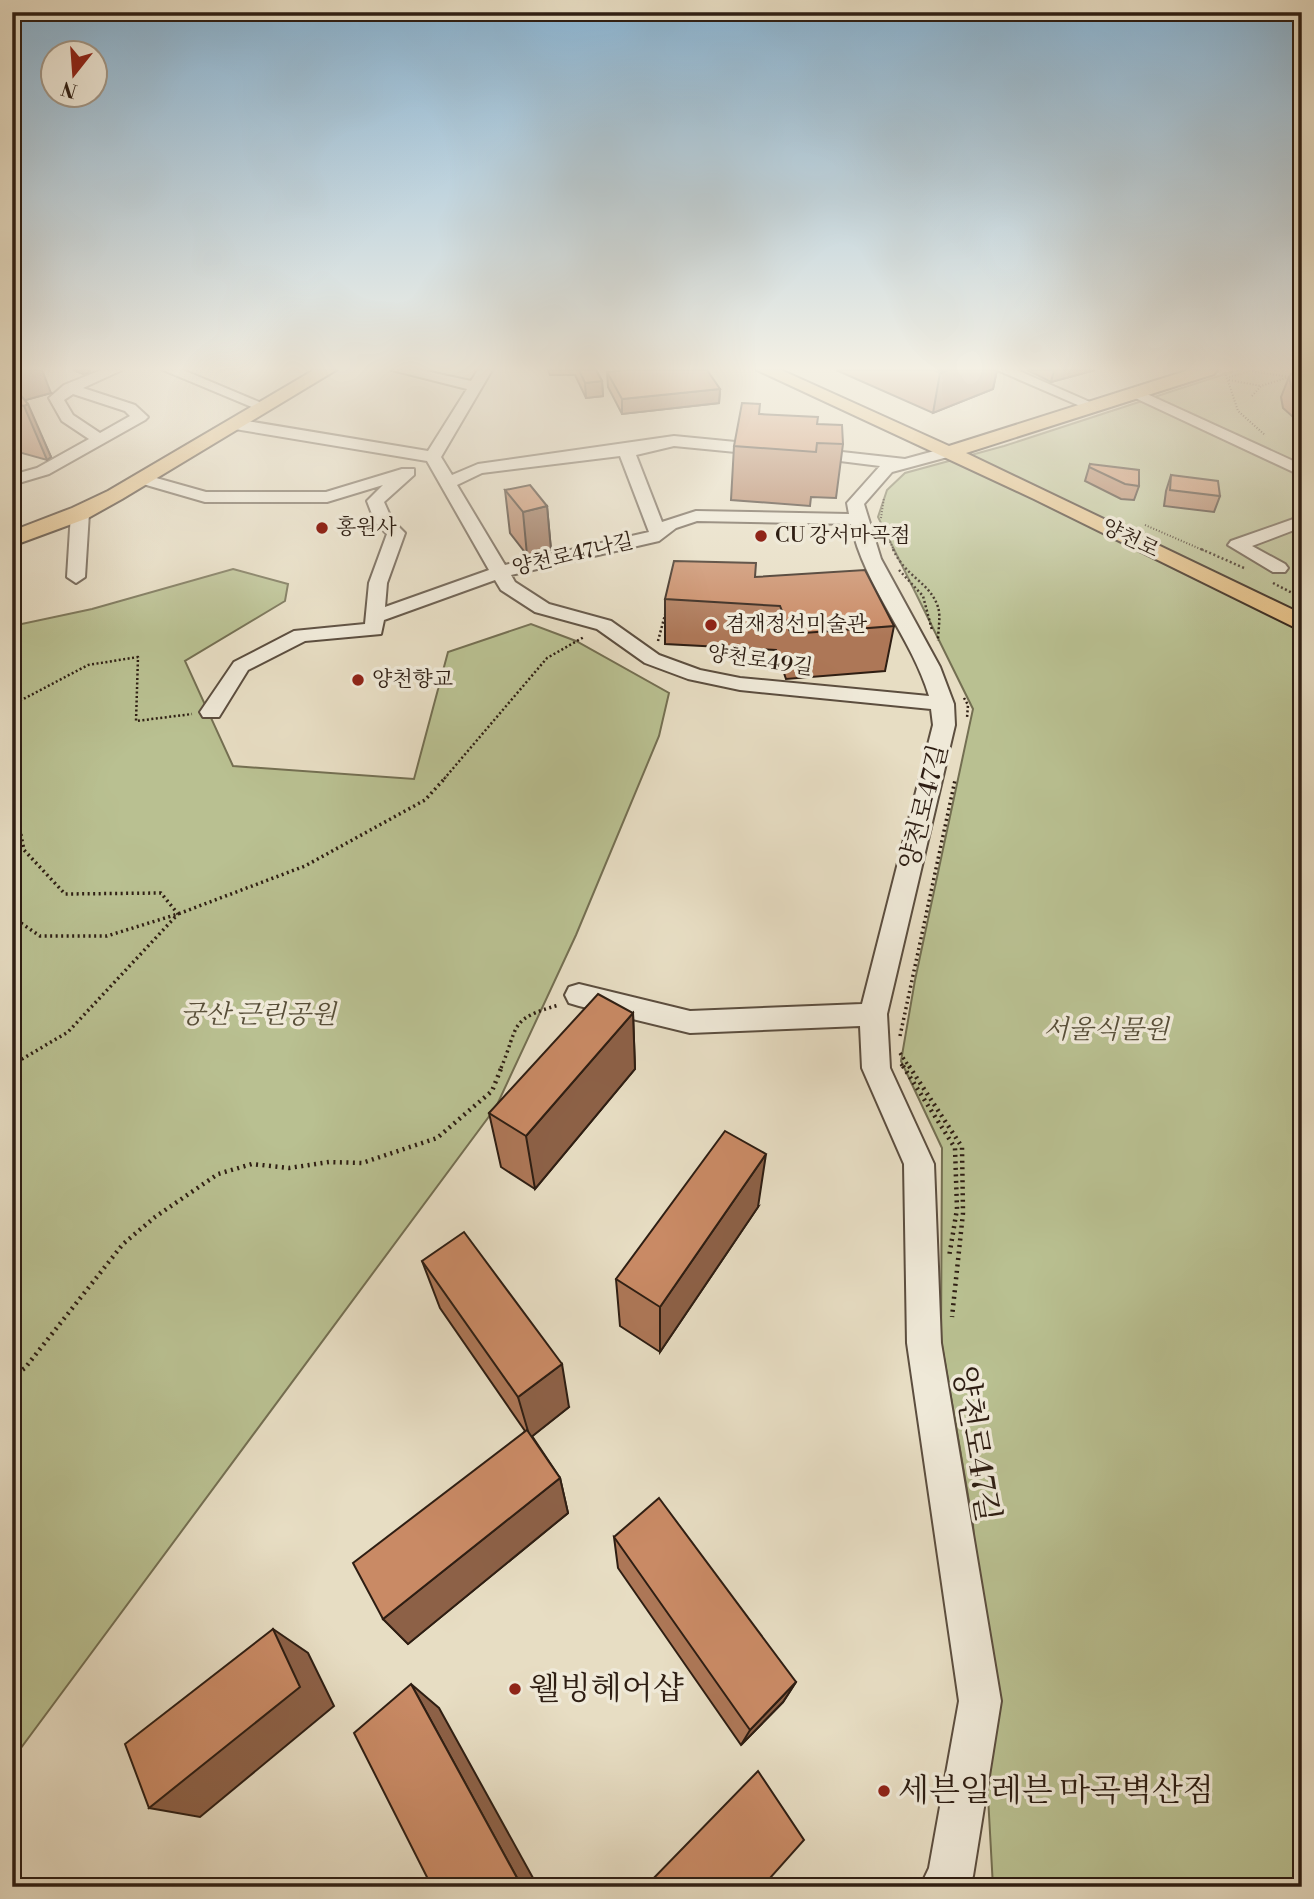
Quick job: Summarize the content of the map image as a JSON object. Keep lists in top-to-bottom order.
{
  "streets": {
    "main road": ["양천로"],
    "street": ["양천로47나길", "양천로49길", "양천로47길"]
  },
  "crossings": [
    ["양천로47나길", "양천로49길"],
    ["양천로47나길", "양천로47길"],
    ["양천로49길", "양천로47길"]
  ],
  "parks": ["궁산 근린공원", "서울식물원"],
  "places": [
    "홍원사",
    "CU 강서마곡점",
    "겸재정선미술관",
    "양천향교",
    "웰빙헤어샵",
    "세븐일레븐 마곡벽산점"
  ],
  "north": "bottom"
}
